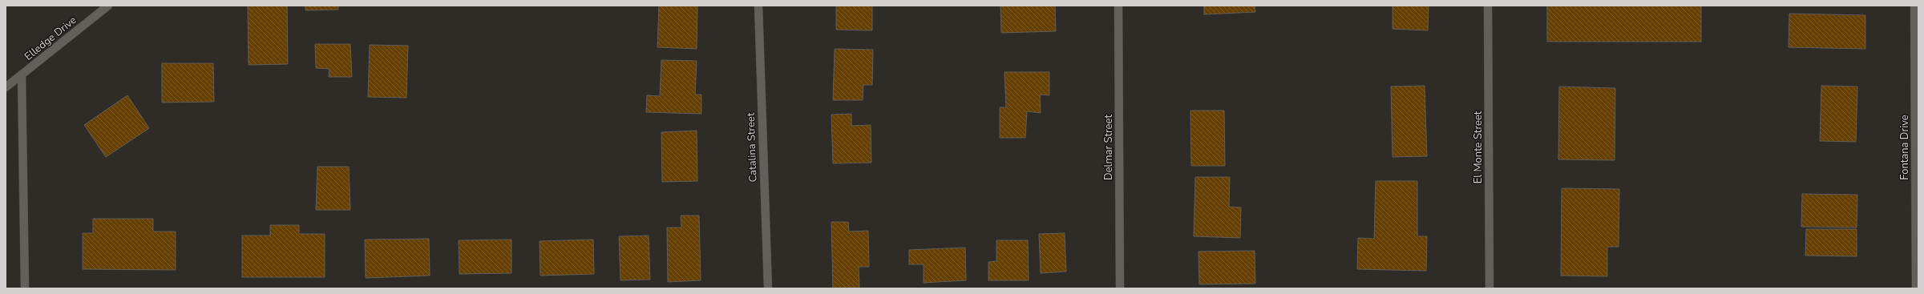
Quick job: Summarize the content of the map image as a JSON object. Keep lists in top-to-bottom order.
{
  "streets": {
    "street": [
      "Elledge Drive",
      "Catalina Street",
      "Delmar Street",
      "El Monte Street",
      "Fontana Drive"
    ]
  }
}
